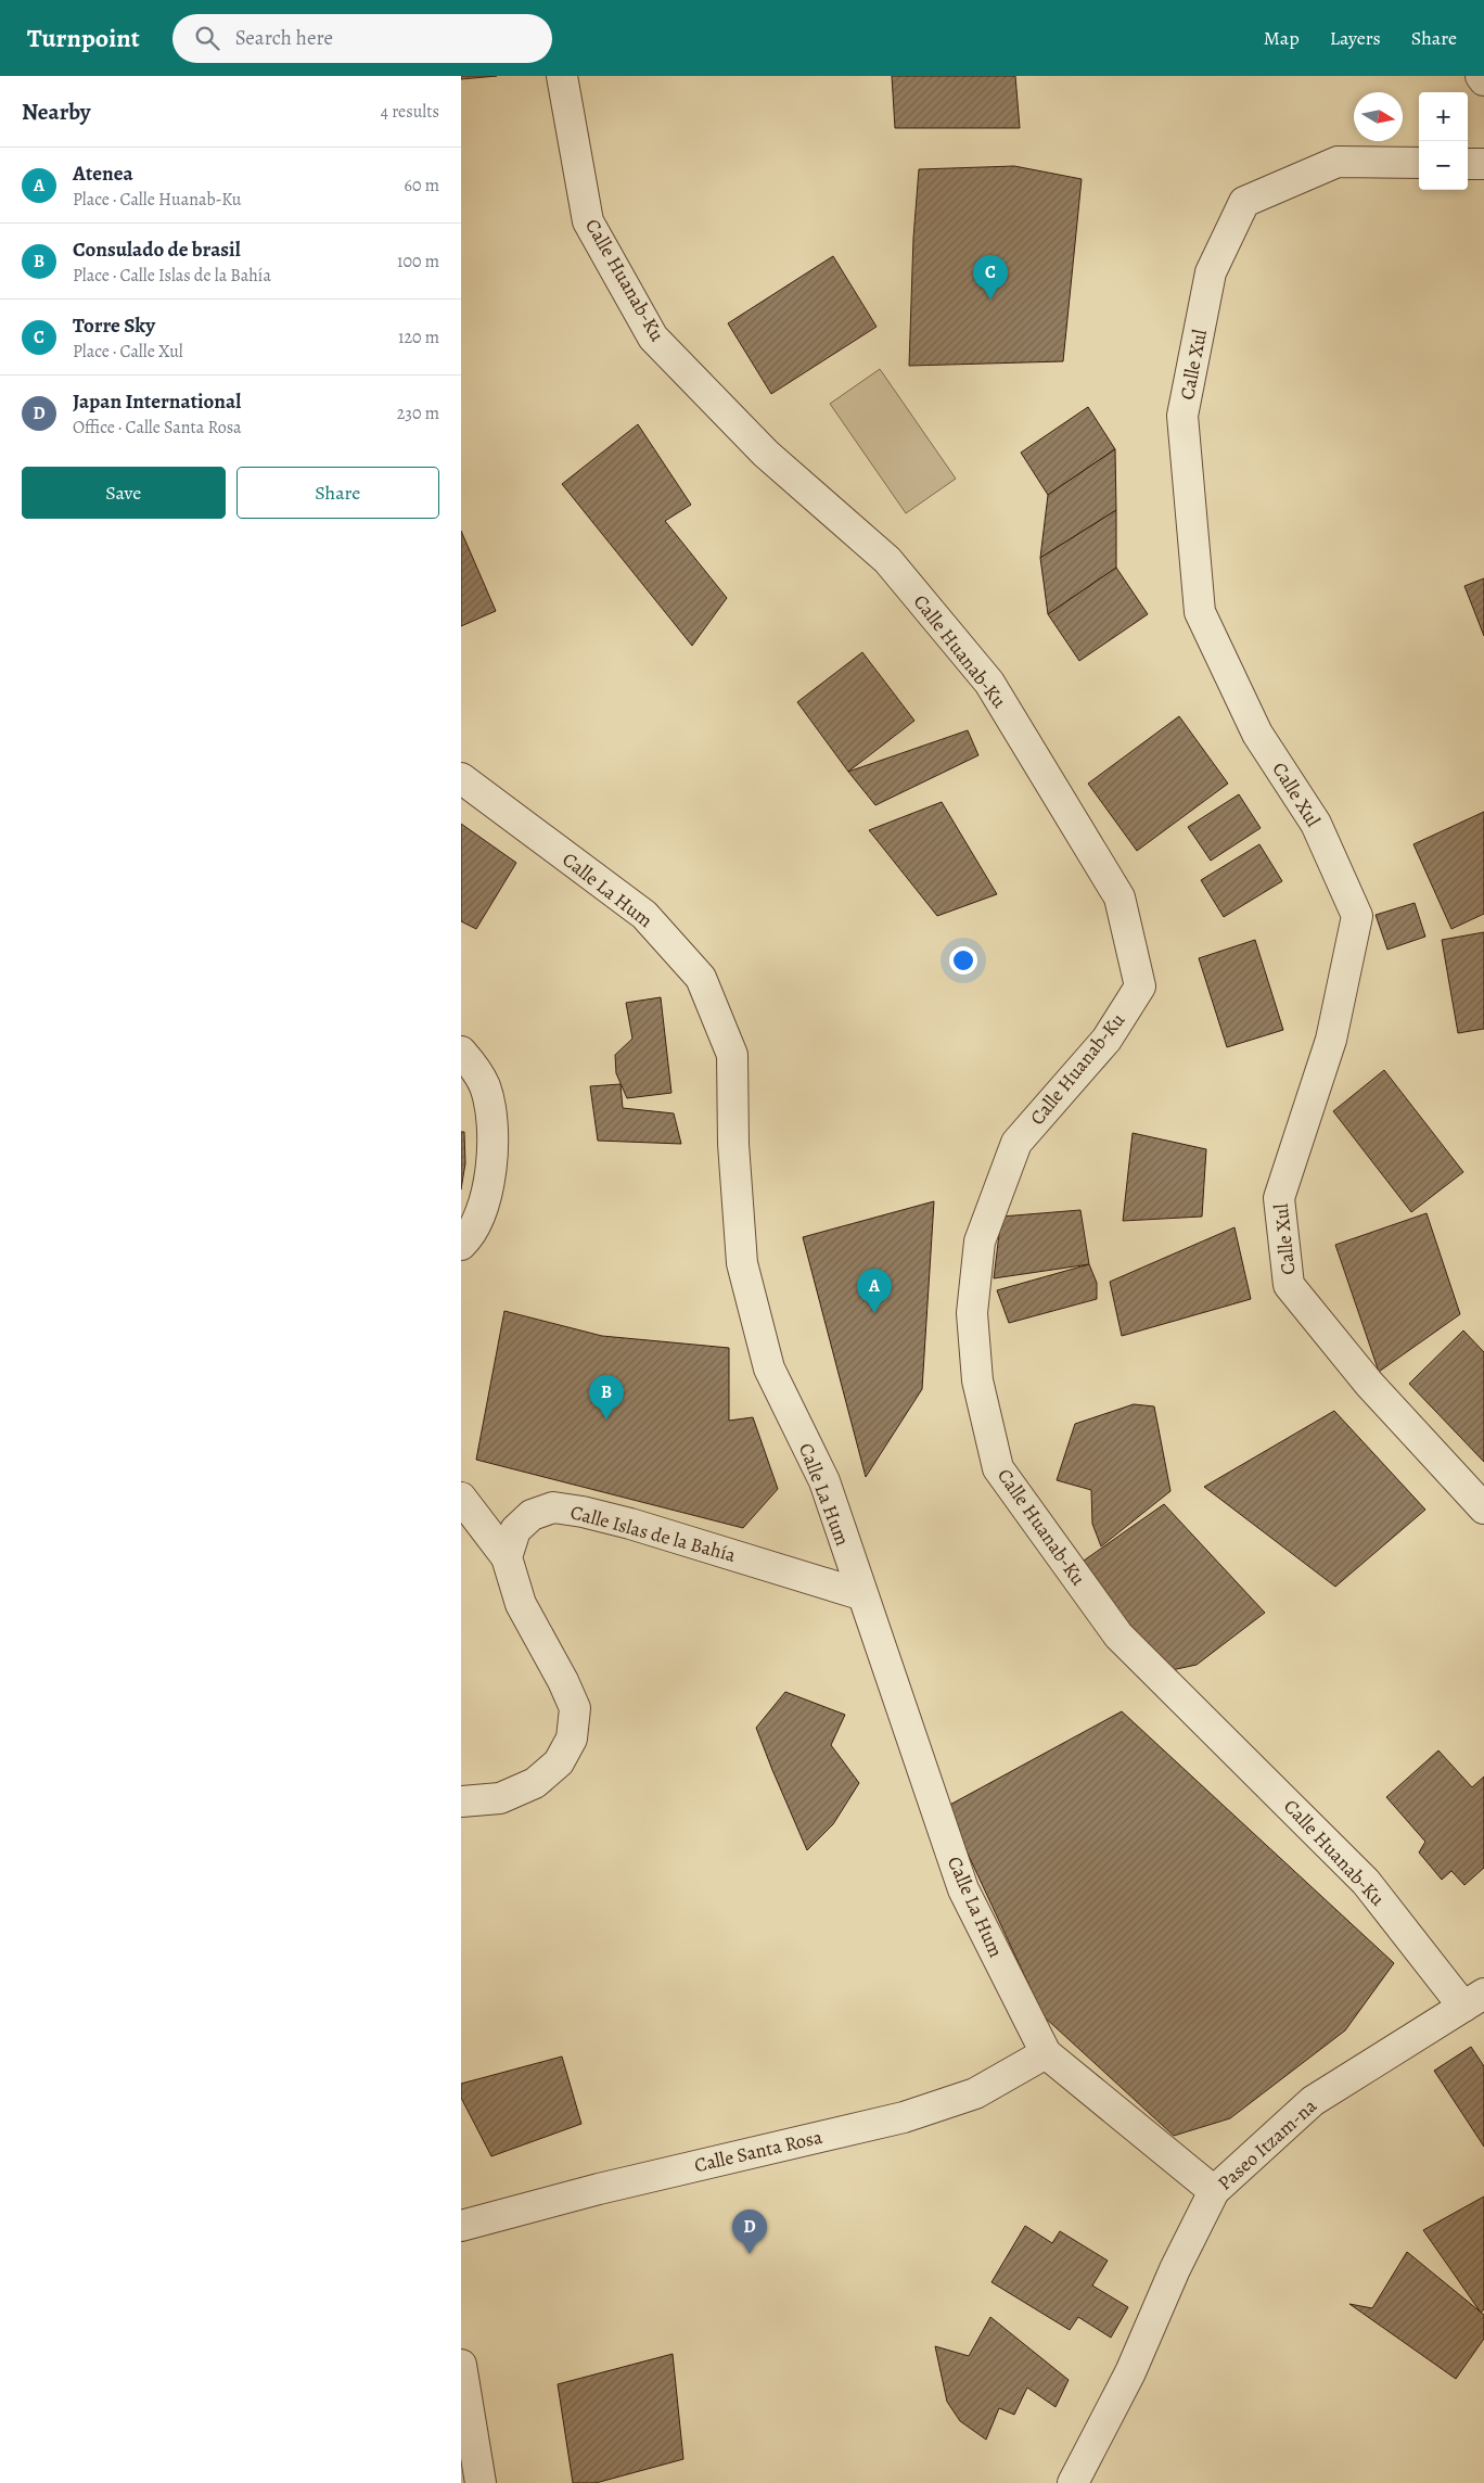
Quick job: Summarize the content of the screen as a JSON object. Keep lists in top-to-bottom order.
{
  "streets": {
    "street": [
      "Calle Huanab-Ku",
      "Calle Xul",
      "Calle La Hum",
      "Calle Islas de la Bahía",
      "Paseo Itzam-na",
      "Calle Santa Rosa"
    ]
  },
  "crossings": [
    ["Calle Huanab-Ku", "Paseo Itzam-na"],
    ["Calle La Hum", "Calle Islas de la Bahía"],
    ["Calle La Hum", "Paseo Itzam-na"],
    ["Calle La Hum", "Calle Santa Rosa"]
  ],
  "north": "right",
  "page": {
    "header": "Turnpoint",
    "search": "Search here",
    "nav": ["Map", "Layers", "Share"],
    "heading": ["Nearby", "4 results"],
    "map_buttons": ["+", "−"],
    "list": [
      {
        "mark": "A",
        "name": "Atenea",
        "note": "Place · Calle Huanab-Ku",
        "value": "60 m"
      },
      {
        "mark": "B",
        "name": "Consulado de brasil",
        "note": "Place · Calle Islas de la Bahía",
        "value": "100 m"
      },
      {
        "mark": "C",
        "name": "Torre Sky",
        "note": "Place · Calle Xul",
        "value": "120 m"
      },
      {
        "mark": "D",
        "name": "Japan International",
        "note": "Office · Calle Santa Rosa",
        "value": "230 m"
      }
    ],
    "pins": [
      "C",
      "A",
      "B",
      "D"
    ],
    "buttons": ["Save", "Share"]
  }
}
